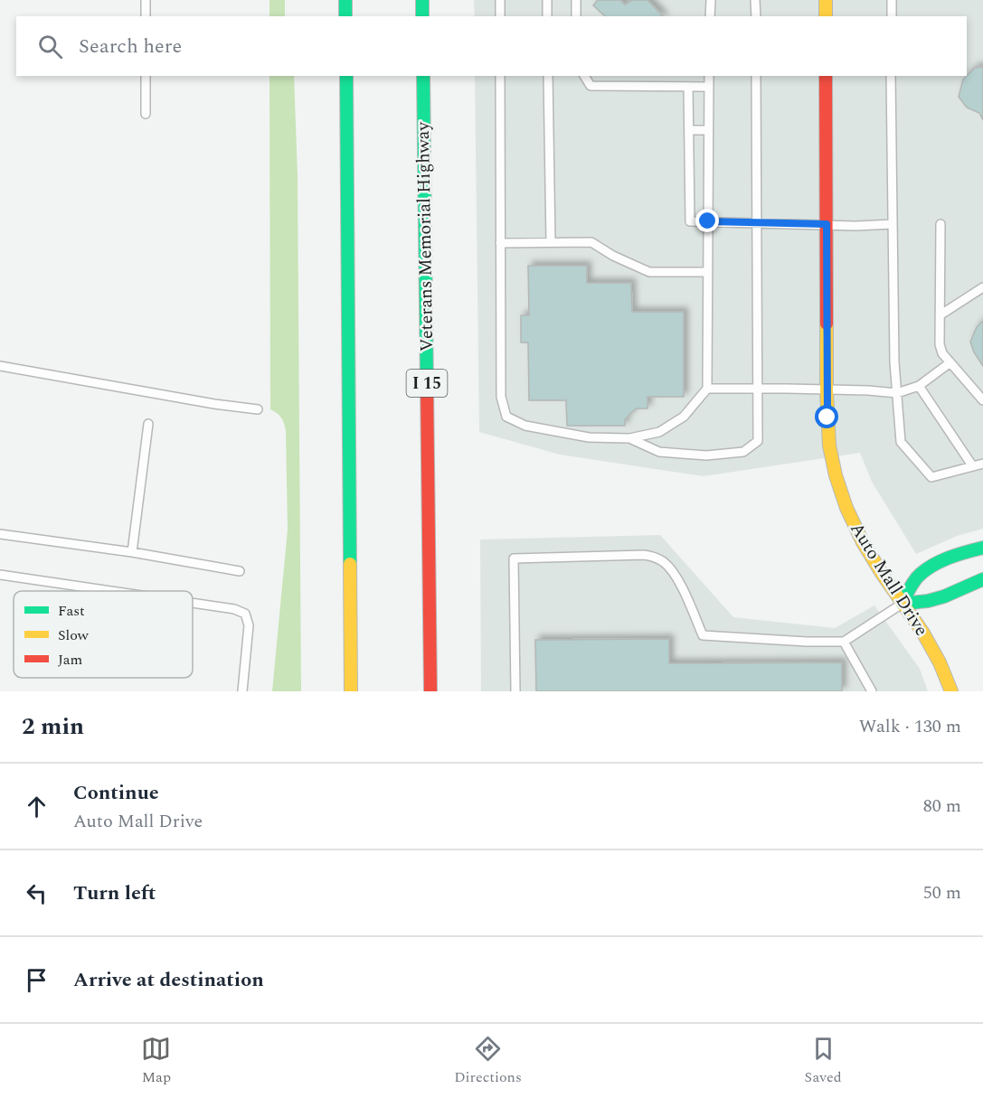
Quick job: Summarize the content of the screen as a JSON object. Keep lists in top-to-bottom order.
{
  "streets": {
    "main road": ["Veterans Memorial Highway", "I 15", "Auto Mall Drive"]
  },
  "legend": ["Fast", "Slow", "Jam"],
  "page": {
    "search": "Search here",
    "heading": ["2 min", "Walk · 130 m"],
    "list": [
      ["Continue", "Auto Mall Drive", "80 m"],
      ["Turn left", "50 m"],
      "Arrive at destination"
    ],
    "nav": ["Map", "Directions", "Saved"]
  }
}
